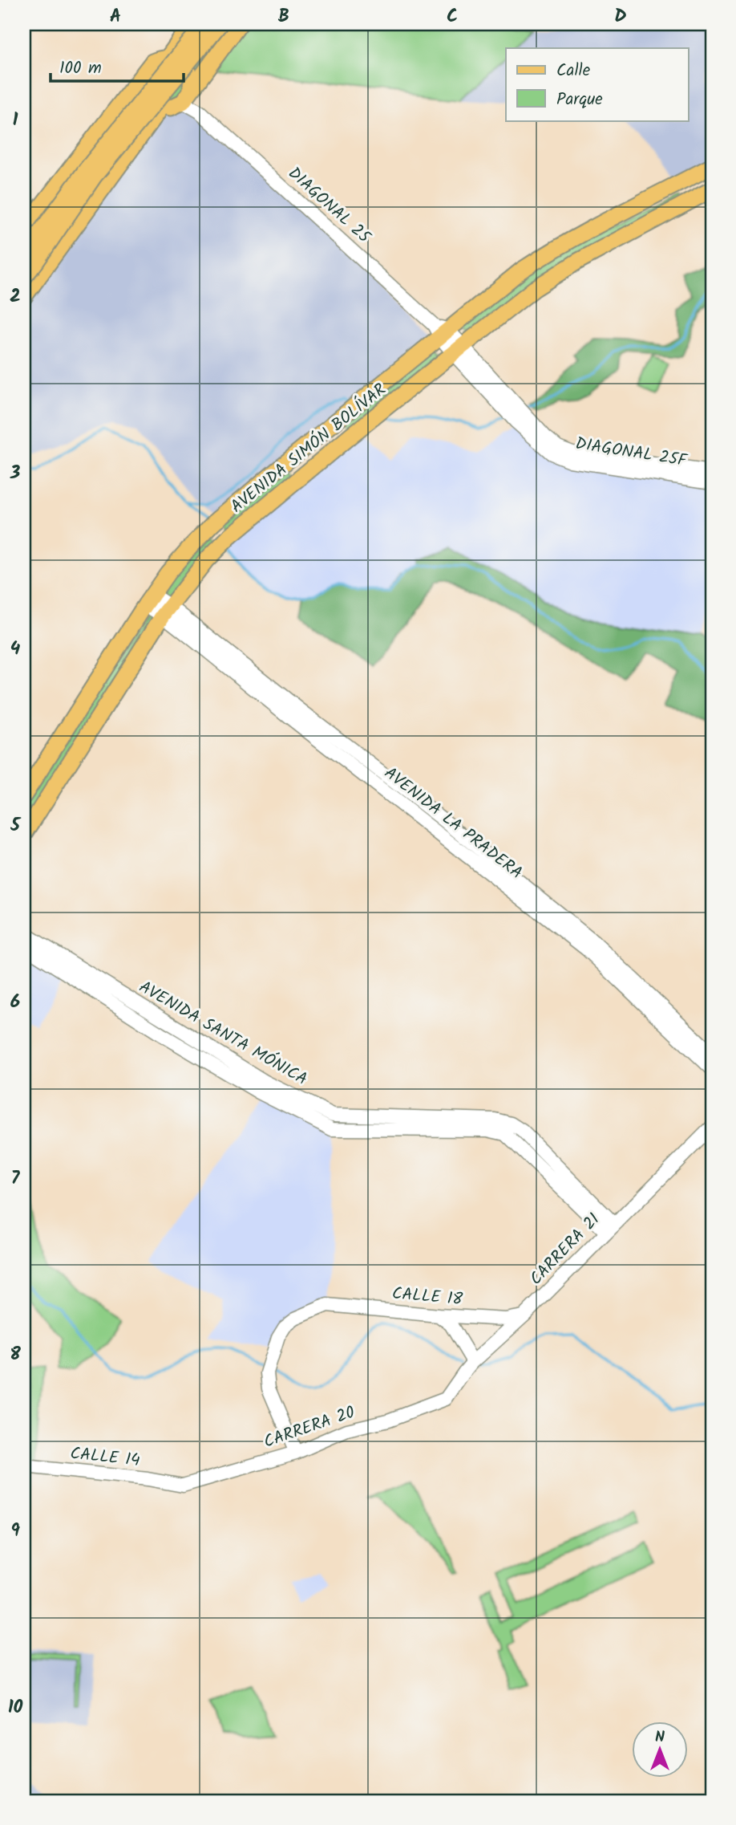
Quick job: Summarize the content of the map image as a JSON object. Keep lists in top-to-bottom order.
{
  "streets": {
    "main road": ["AVENIDA SIMÓN BOLÍVAR"],
    "street": [
      "DIAGONAL 25",
      "DIAGONAL 25F",
      "AVENIDA LA PRADERA",
      "AVENIDA SANTA MÓNICA",
      "CARRERA 21",
      "CALLE 18",
      "CARRERA 20",
      "CALLE 14"
    ]
  },
  "crossings": [
    ["DIAGONAL 25", "AVENIDA SIMÓN BOLÍVAR"],
    ["DIAGONAL 25", "DIAGONAL 25F"],
    ["AVENIDA SIMÓN BOLÍVAR", "DIAGONAL 25F"],
    ["AVENIDA SIMÓN BOLÍVAR", "AVENIDA LA PRADERA"],
    ["AVENIDA SANTA MÓNICA", "CARRERA 21"],
    ["CARRERA 21", "CALLE 18"],
    ["CARRERA 21", "CARRERA 20"],
    ["CALLE 18", "CARRERA 20"],
    ["CARRERA 20", "CALLE 14"]
  ],
  "legend": ["Calle", "Parque"],
  "scale_bar": "100 m",
  "north": "top",
  "grid": {
    "columns": [
      "A",
      "B",
      "C",
      "D"
    ],
    "rows": [
      "1",
      "2",
      "3",
      "4",
      "5",
      "6",
      "7",
      "8",
      "9",
      "10"
    ]
  }
}
